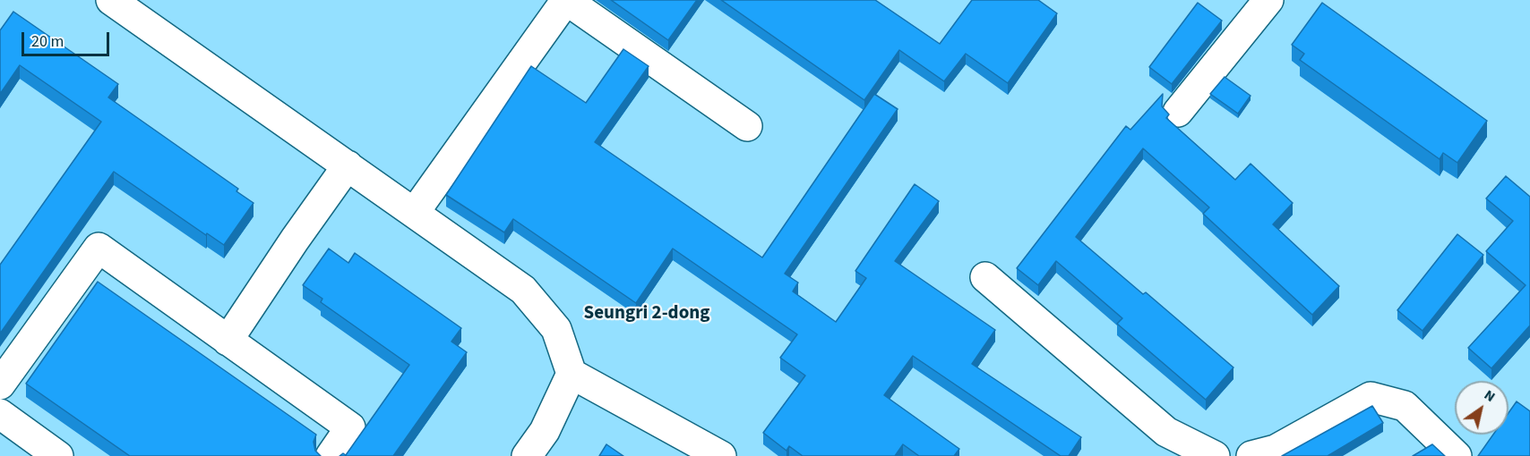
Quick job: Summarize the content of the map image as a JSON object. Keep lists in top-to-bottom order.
{
  "districts": ["Seungri 2-dong"],
  "scale_bar": "20 m",
  "north": "top right"
}
